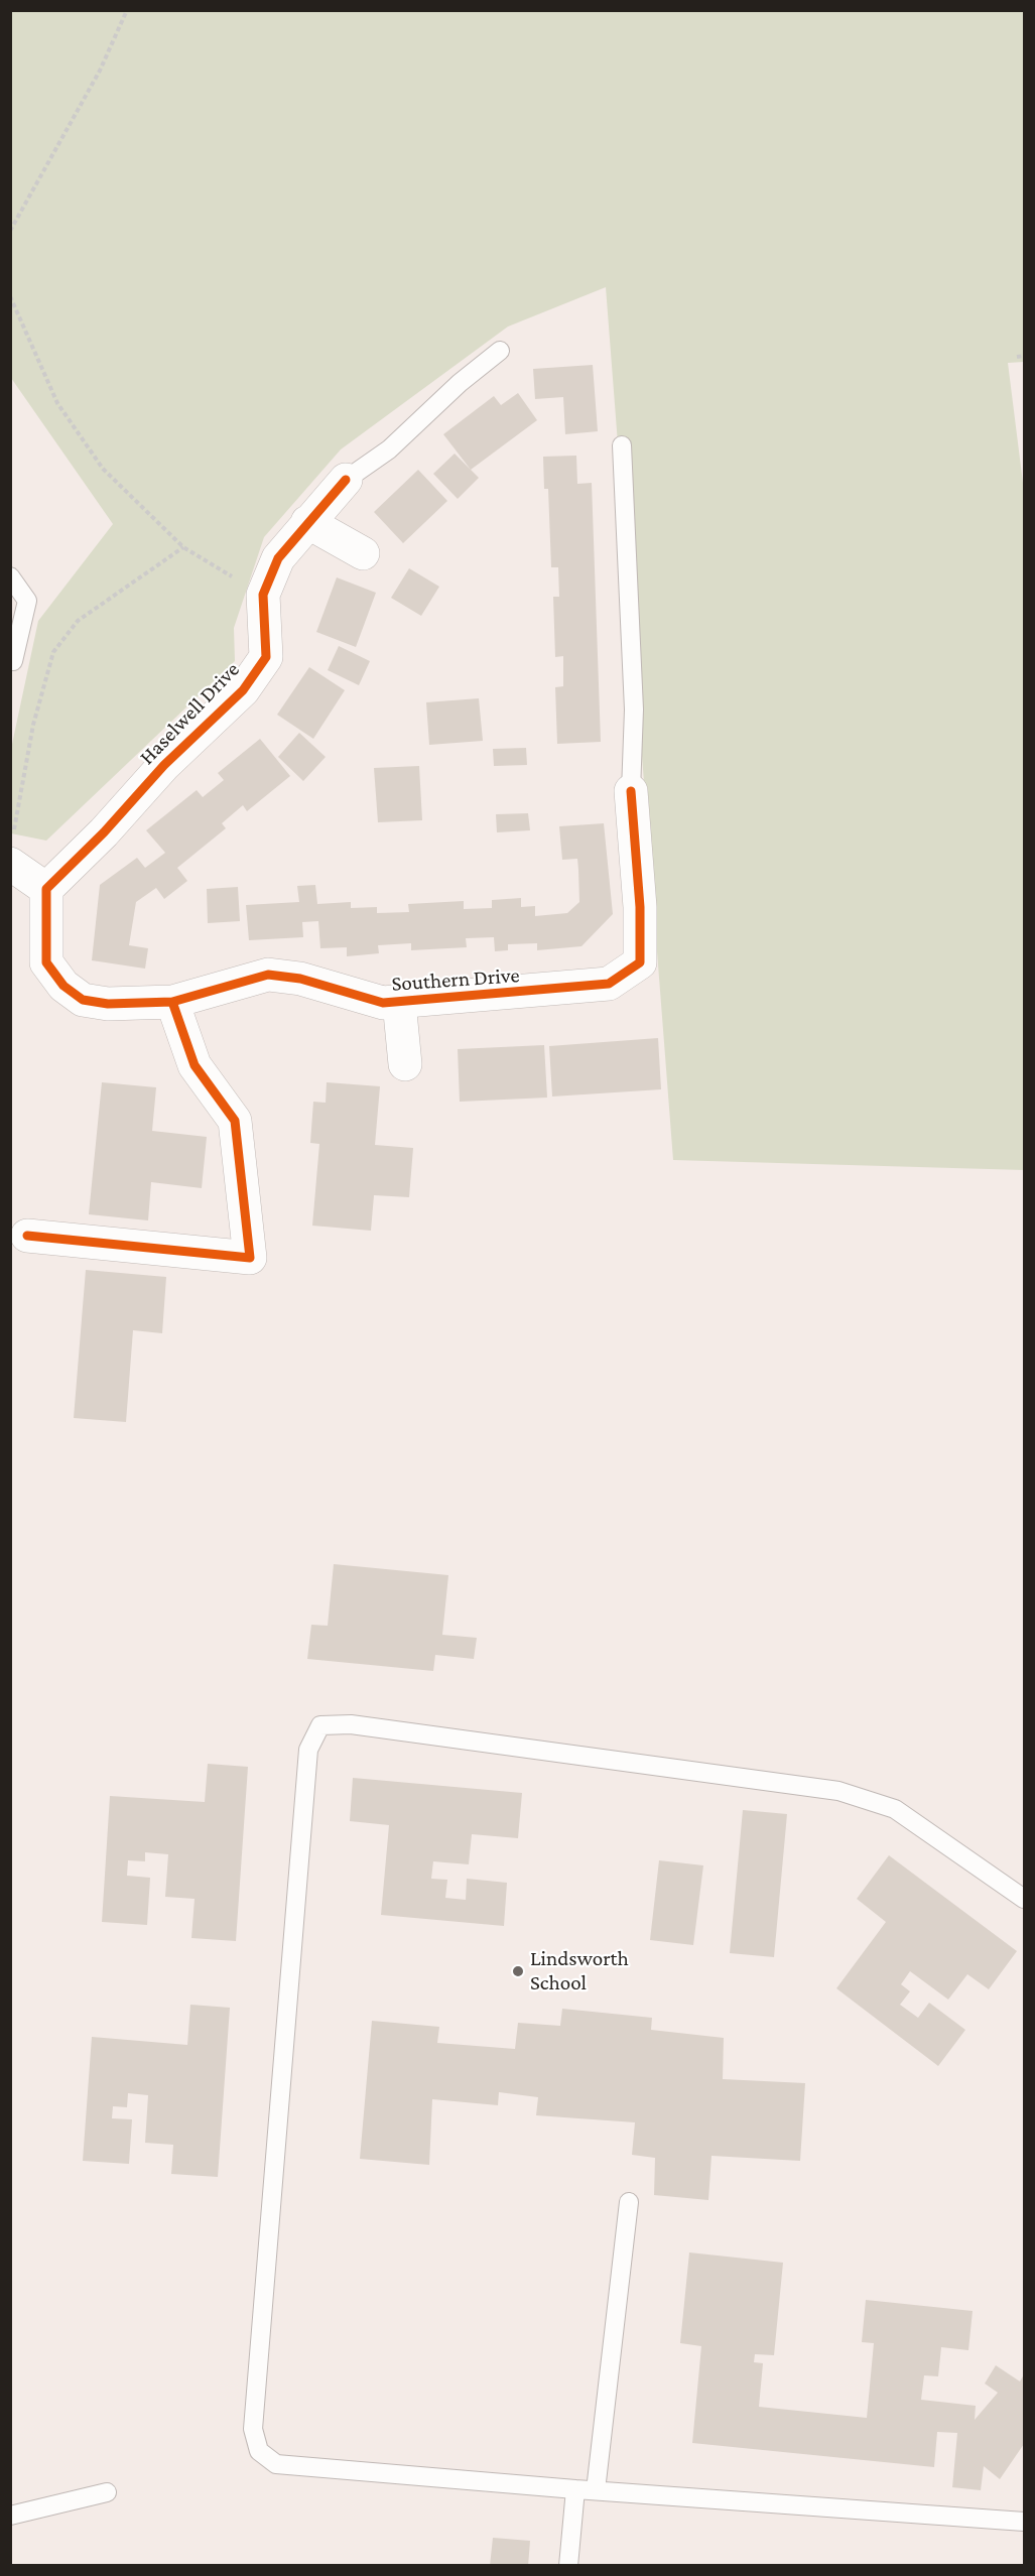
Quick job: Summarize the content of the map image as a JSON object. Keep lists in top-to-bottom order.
{
  "streets": {
    "street": ["Haselwell Drive", "Southern Drive"]
  },
  "crossings": [
    ["Haselwell Drive", "Southern Drive"]
  ],
  "places": ["Lindsworth School"]
}
